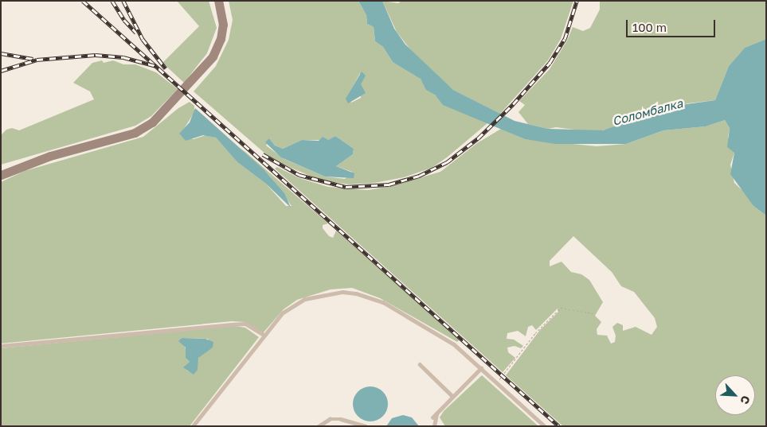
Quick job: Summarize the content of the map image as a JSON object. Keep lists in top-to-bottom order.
{
  "water": ["Соломбалка"],
  "scale_bar": "100 m",
  "north": "bottom right"
}
